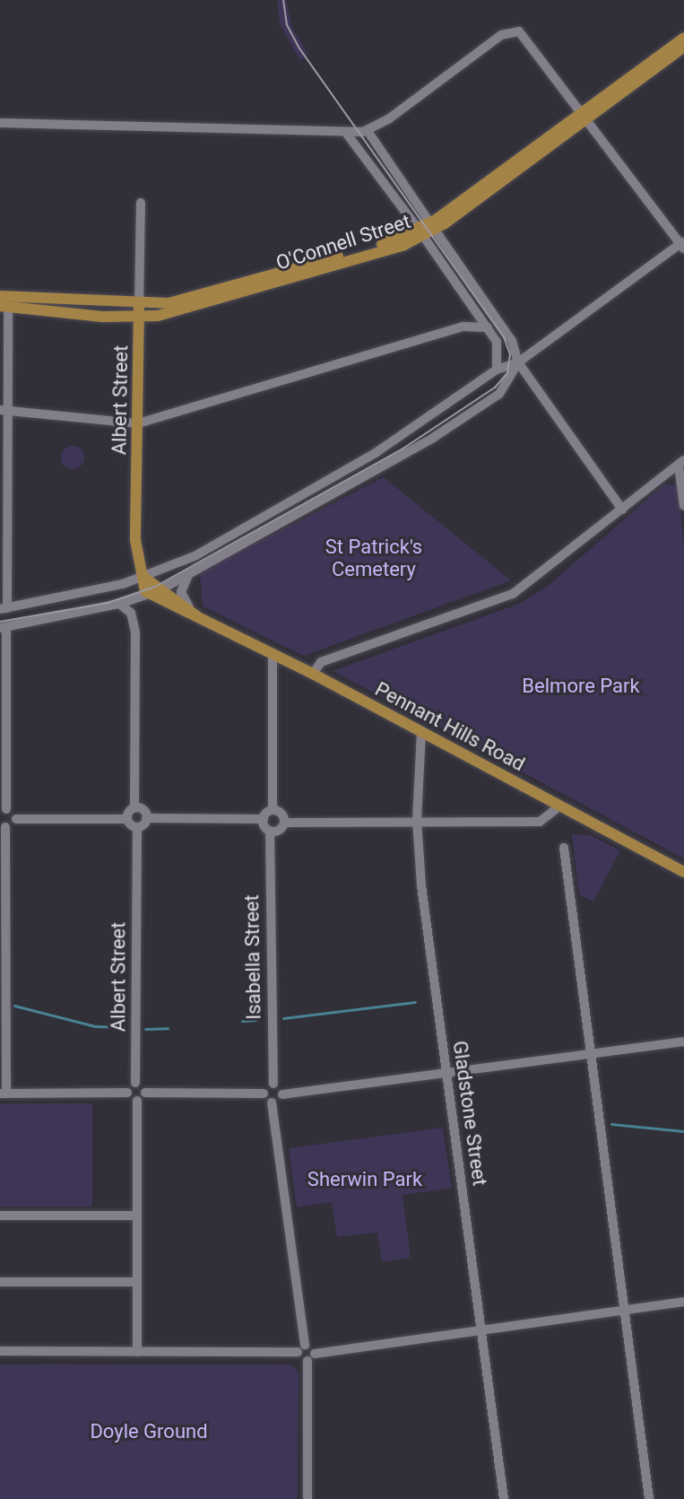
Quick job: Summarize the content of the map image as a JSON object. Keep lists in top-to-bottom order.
{
  "streets": {
    "main road": ["O'Connell Street", "Albert Street", "Pennant Hills Road"],
    "street": ["Isabella Street", "Gladstone Street"]
  },
  "crossings": [
    ["O'Connell Street", "Albert Street"],
    ["Albert Street", "Pennant Hills Road"],
    ["Pennant Hills Road", "Gladstone Street"]
  ],
  "parks": [
    "St Patrick's Cemetery",
    "Belmore Park",
    "Sherwin Park",
    "Doyle Ground"
  ]
}
